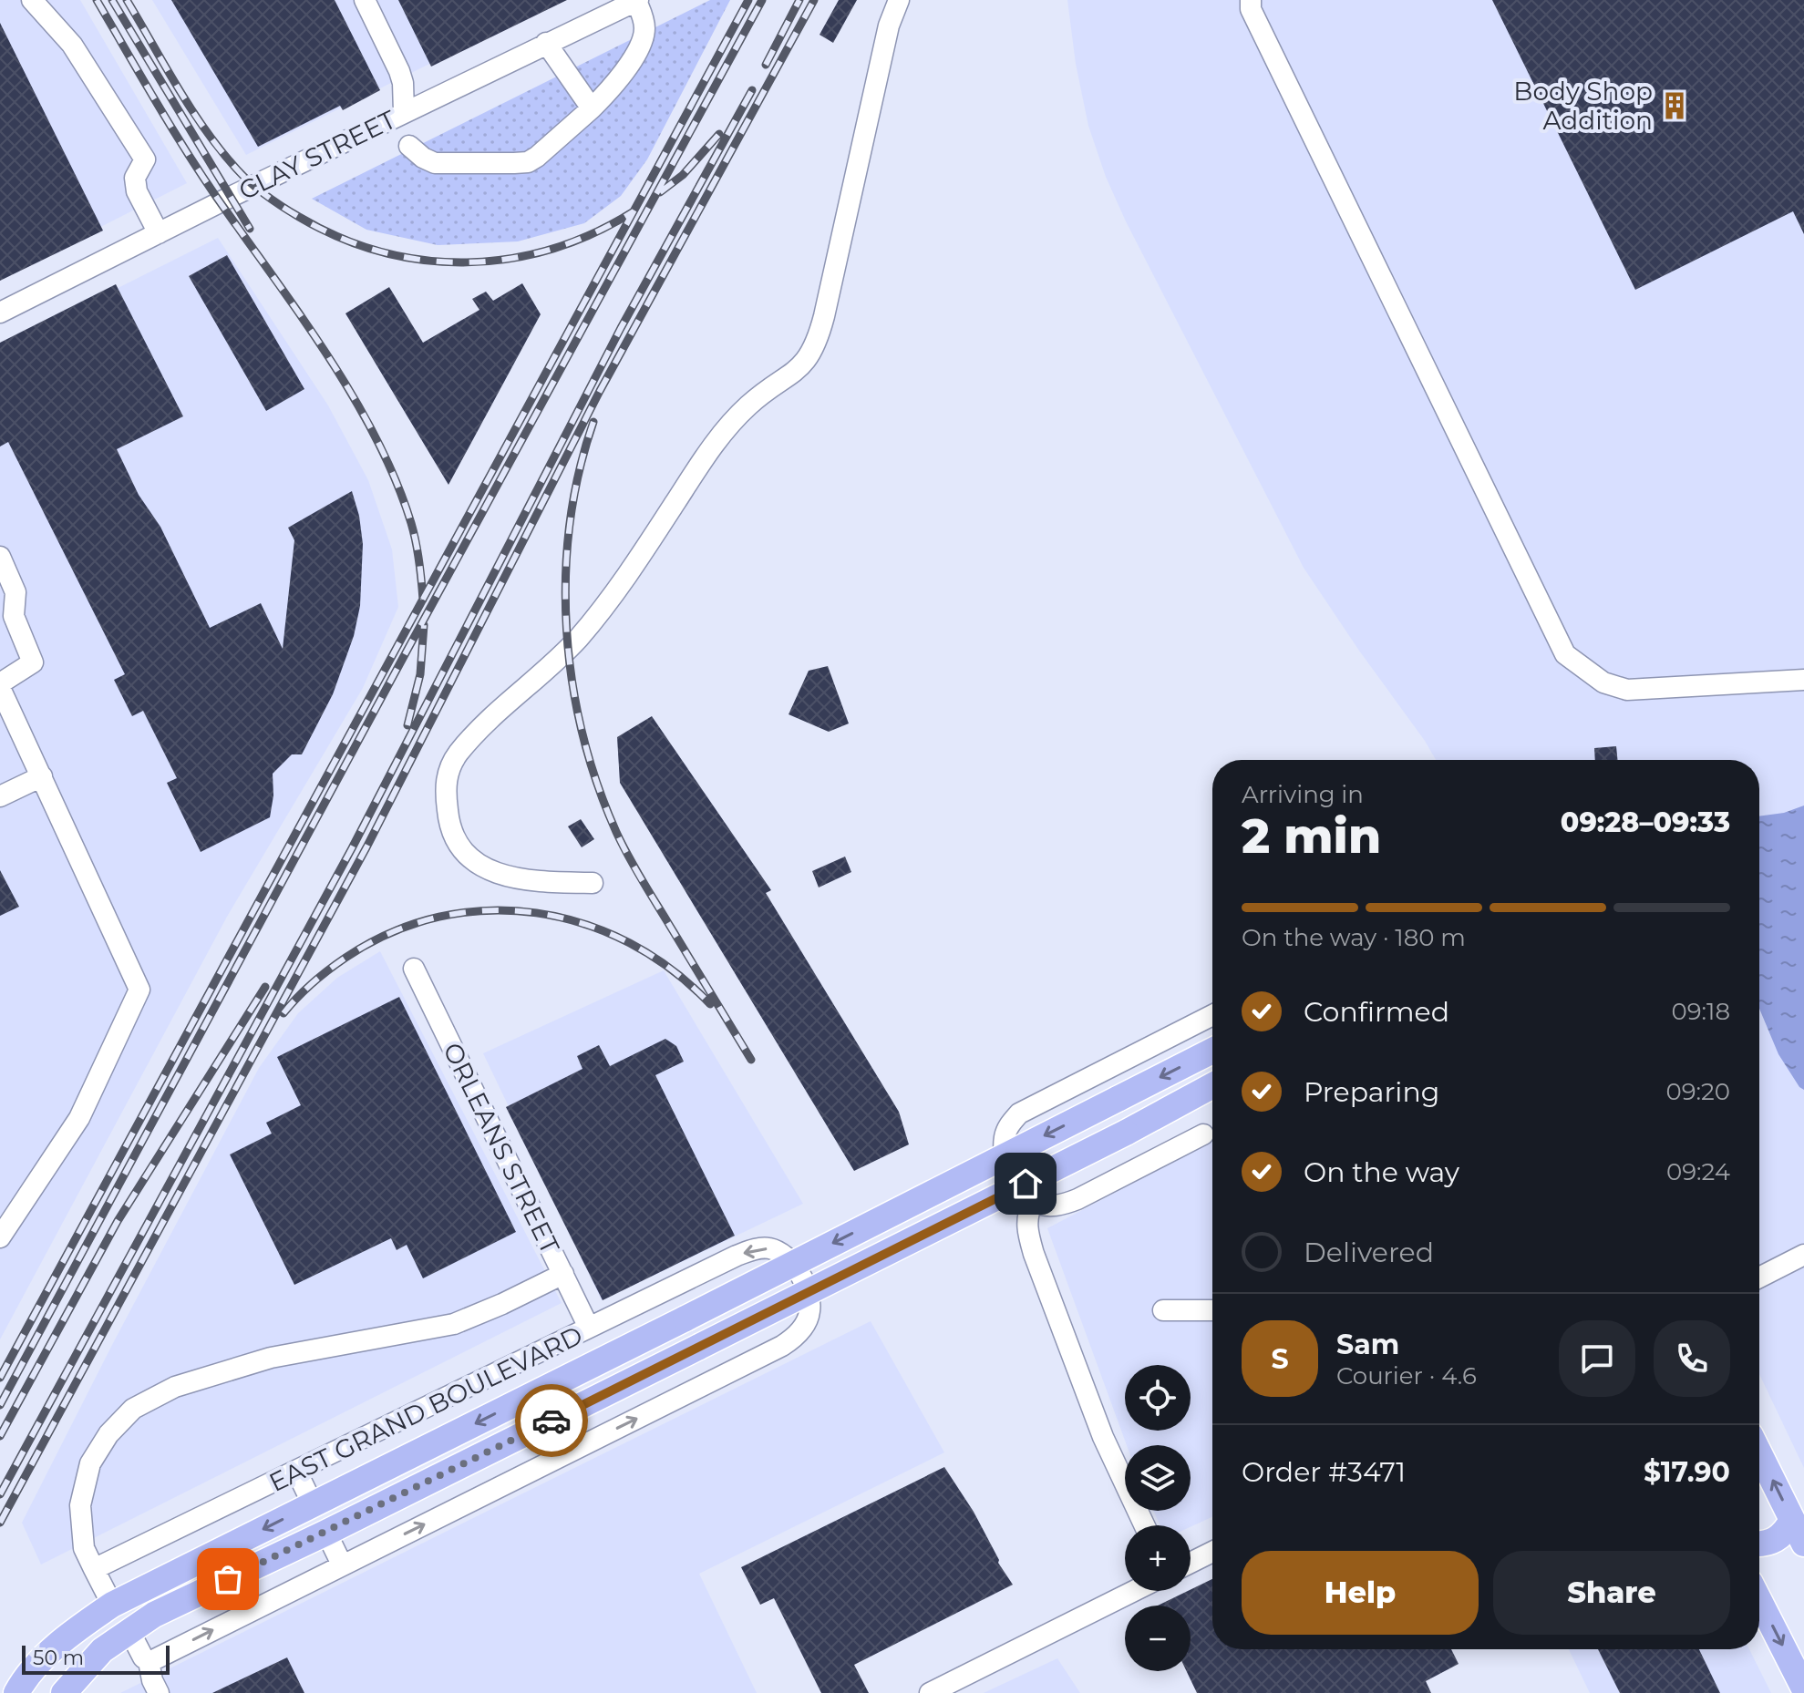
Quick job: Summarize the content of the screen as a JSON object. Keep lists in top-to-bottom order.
{
  "streets": {
    "main road": ["EAST GRAND BOULEVARD"],
    "street": ["CLAY STREET", "ORLEANS STREET"]
  },
  "crossings": [
    ["ORLEANS STREET", "EAST GRAND BOULEVARD"]
  ],
  "places": {
    "building": ["Body Shop Addition"]
  },
  "scale_bar": "50 m",
  "page": {
    "heading": ["2 min", "Arriving in", "09:28–09:33"],
    "panel": [
      "Sam",
      "Courier · 4.6",
      "Order #3471",
      "$17.90"
    ],
    "bar": "On the way · 180 m",
    "list": [
      ["Confirmed", "09:18"],
      ["Preparing", "09:20"],
      ["On the way", "09:24"],
      "Delivered"
    ],
    "round": "S",
    "map_buttons": ["+", "−"],
    "buttons": ["Help", "Share"],
    "scale": "50 m"
  }
}
